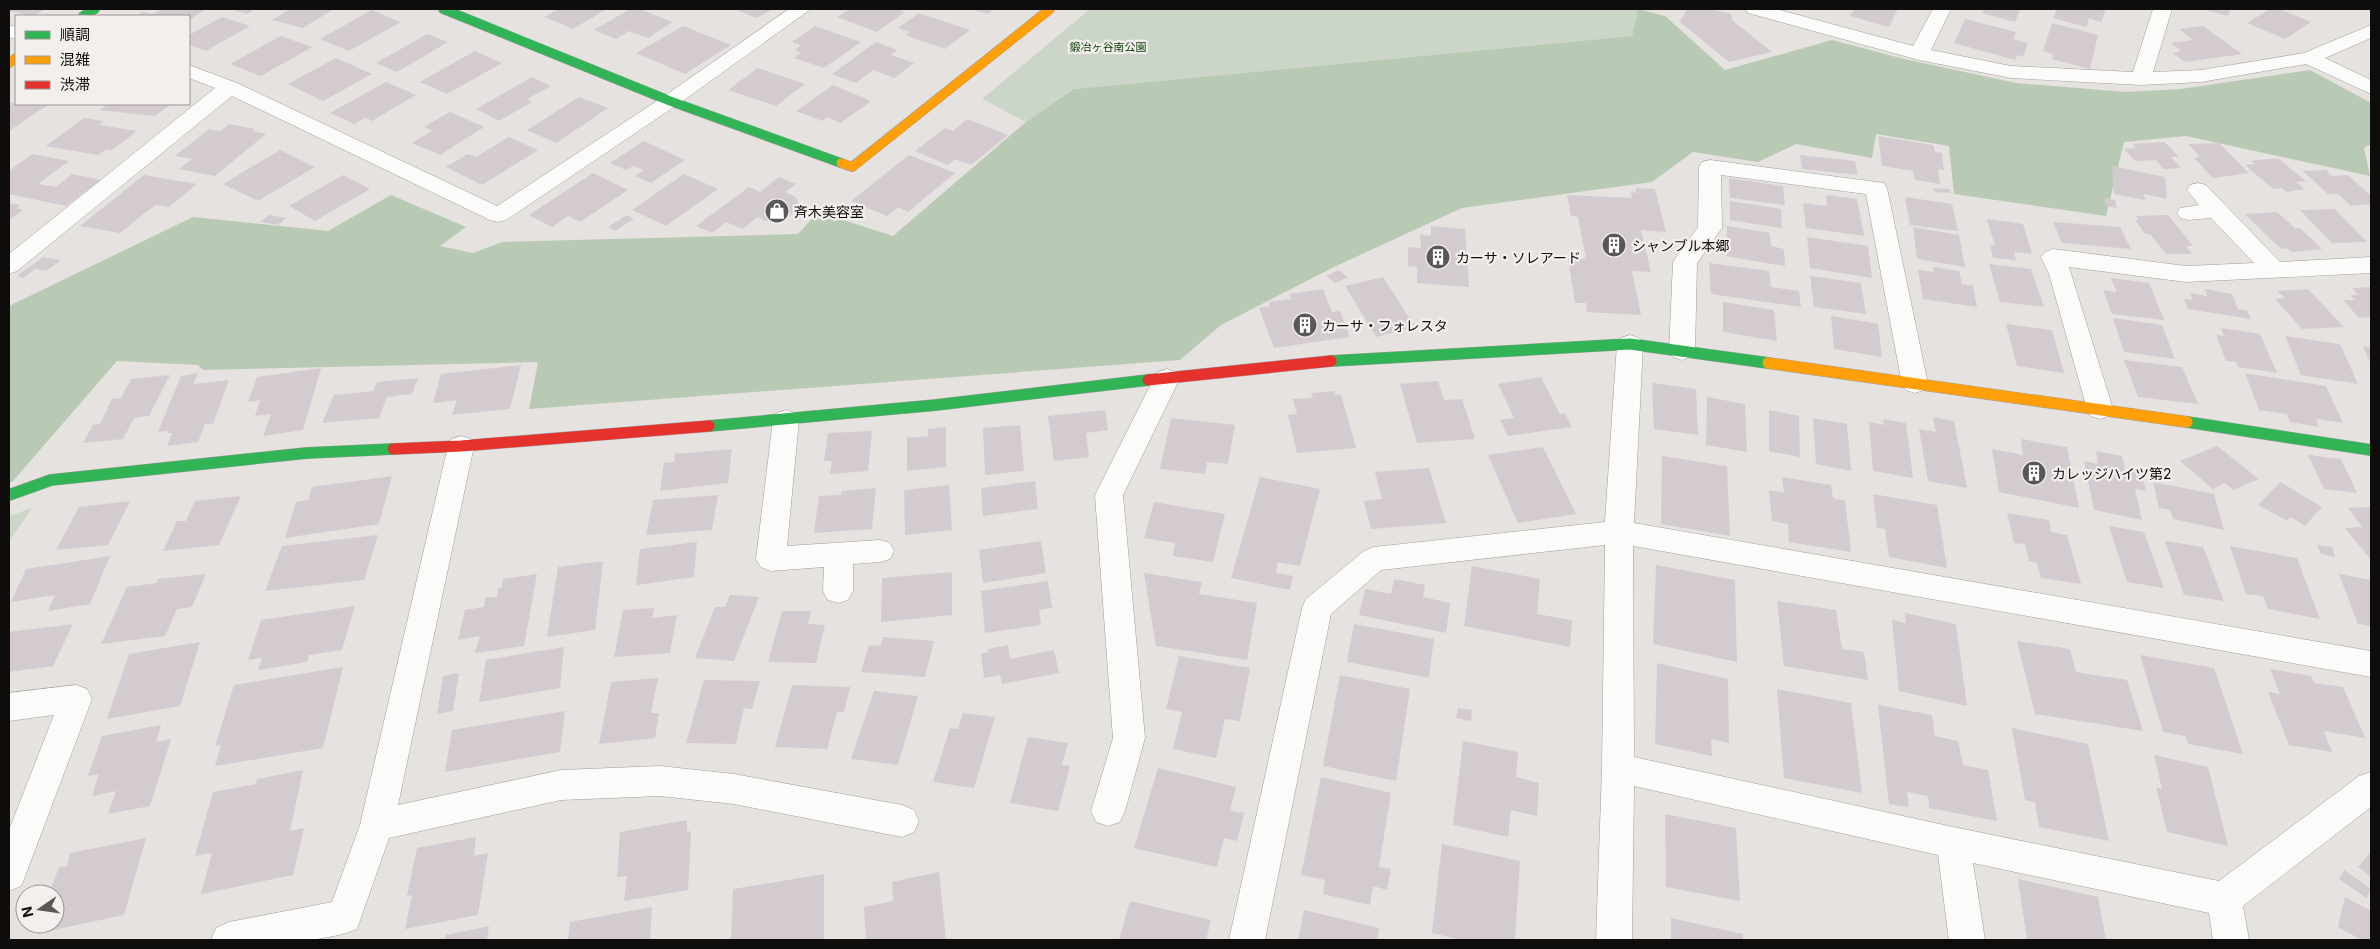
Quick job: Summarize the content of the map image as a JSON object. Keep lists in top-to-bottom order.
{
  "parks": ["鍛冶ヶ谷南公園"],
  "places": {
    "shop": ["斉木美容室"],
    "building": [
      "シャンブル本郷",
      "カーサ・ソレアード",
      "カーサ・フォレスタ",
      "カレッジハイツ第2"
    ]
  },
  "legend": ["順調", "混雑", "渋滞"],
  "north": "left"
}
